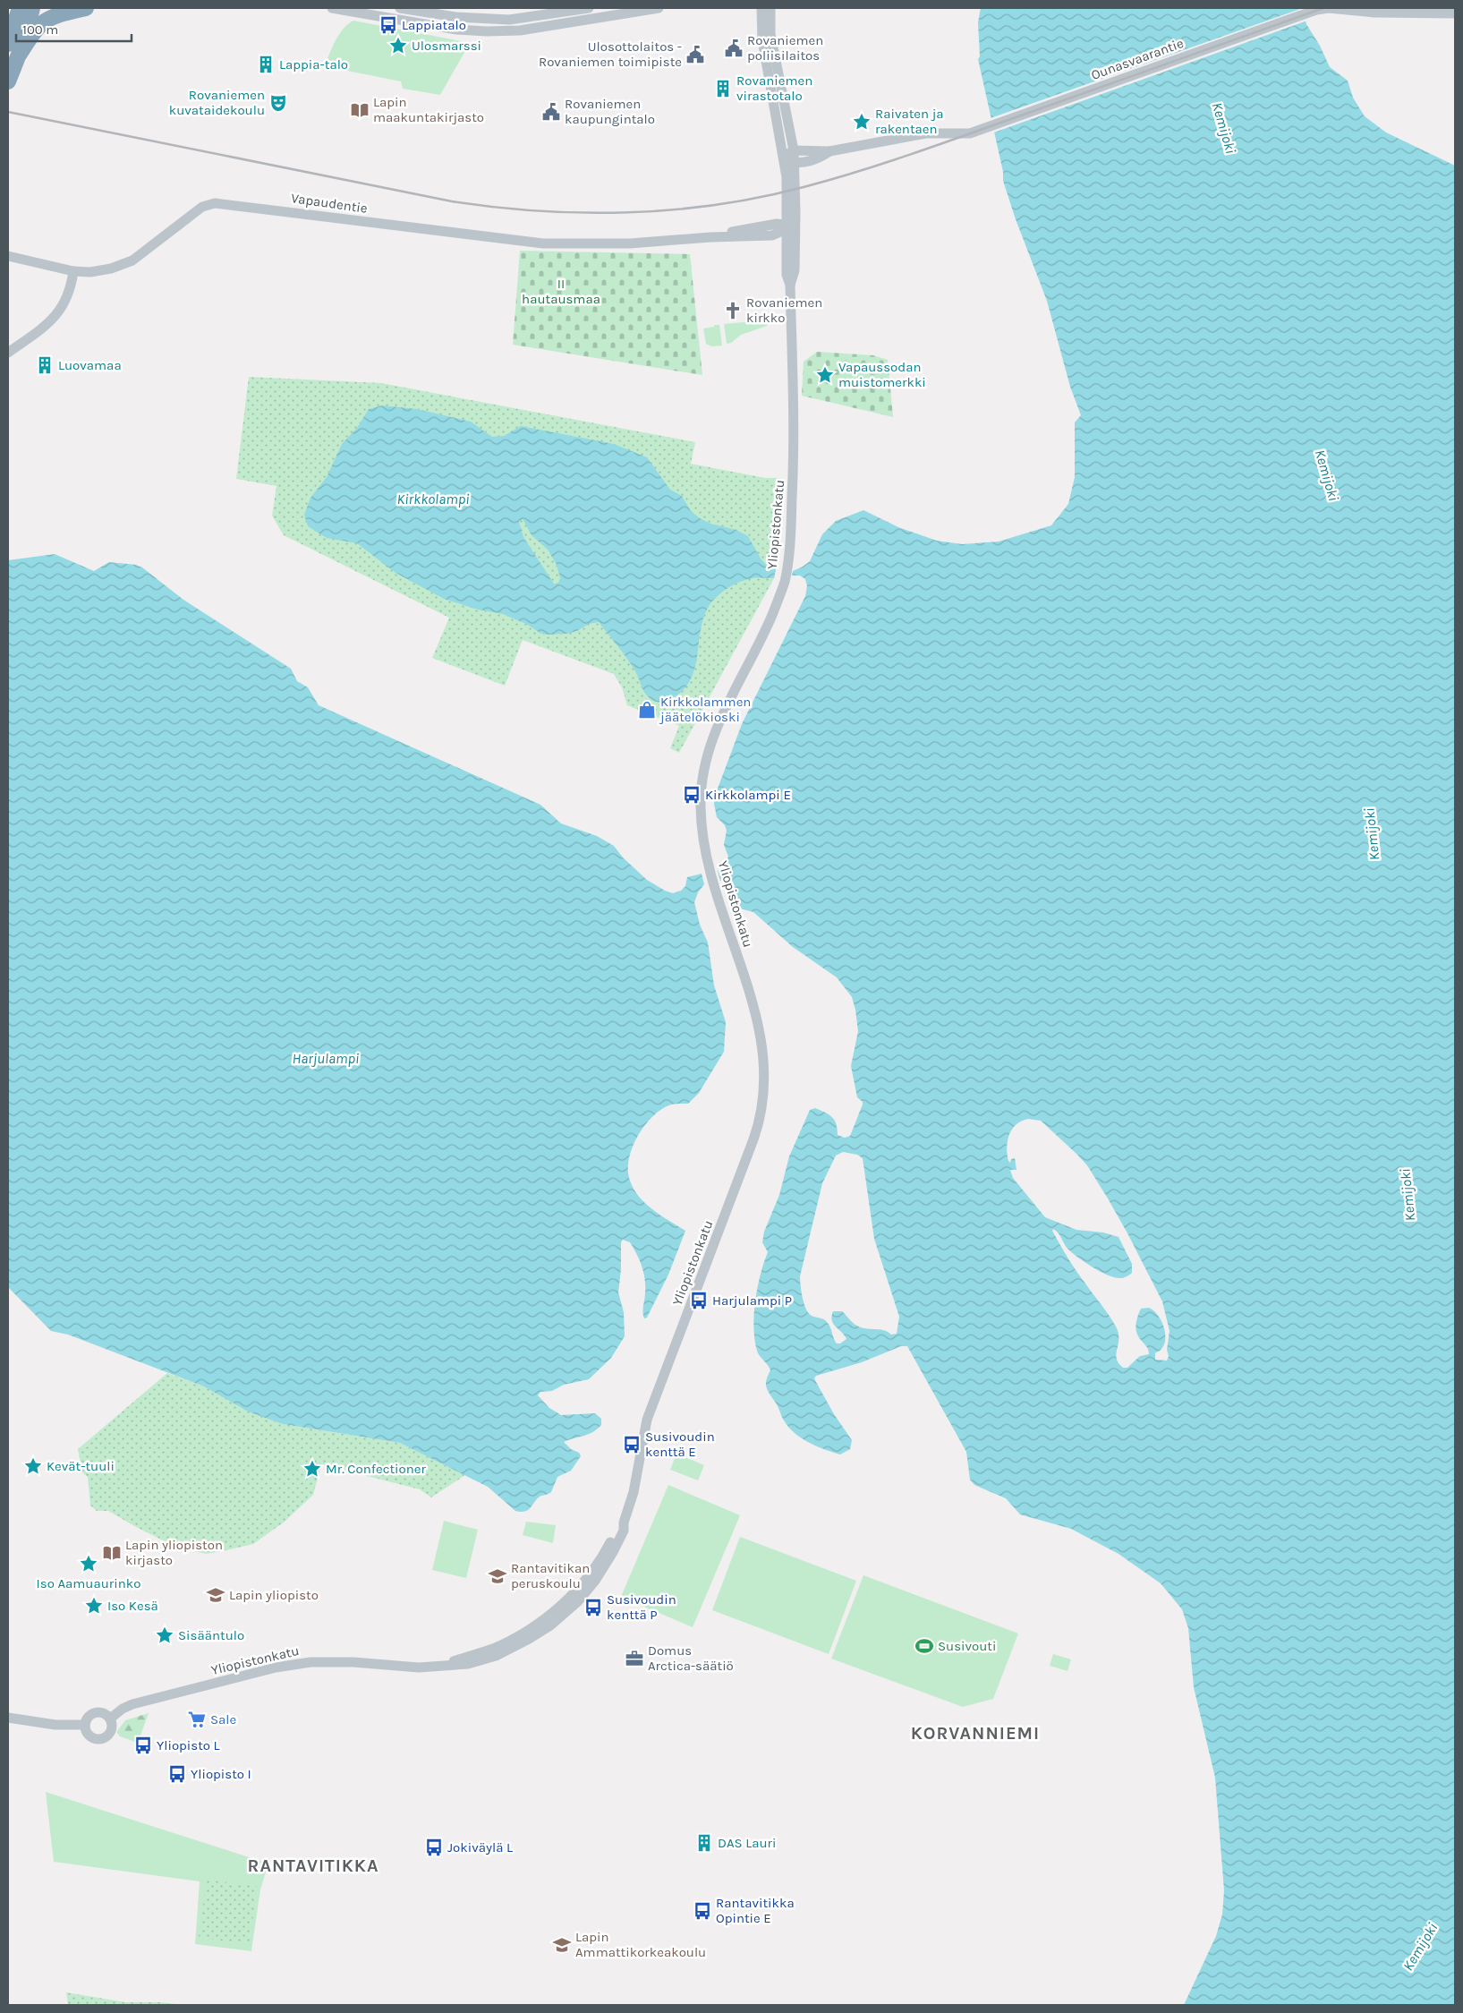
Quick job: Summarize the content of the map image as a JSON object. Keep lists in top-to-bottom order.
{
  "streets": {
    "street": ["Ounasvaarantie", "Vapaudentie", "Yliopistonkatu"]
  },
  "crossings": [
    ["Ounasvaarantie", "Yliopistonkatu"],
    ["Vapaudentie", "Yliopistonkatu"]
  ],
  "districts": ["KORVANNIEMI", "RANTAVITIKKA"],
  "water": ["Kemijoki", "Kirkkolampi", "Harjulampi"],
  "parks": ["II hautausmaa"],
  "places": {
    "bus stop": [
      "Lappiatalo",
      "Kirkkolampi E",
      "Harjulampi P",
      "Susivoudin kenttä E",
      "Susivoudin kenttä P",
      "Yliopisto L",
      "Yliopisto I",
      "Jokiväylä L",
      "Rantavitikka Opintie E"
    ],
    "place": [
      "Ulosmarssi",
      "Raivaten ja rakentaen",
      "Vapaussodan muistomerkki",
      "Kevät-tuuli",
      "Mr. Confectioner",
      "Iso Aamuaurinko",
      "Iso Kesä",
      "Sisääntulo"
    ],
    "public building": ["Rovaniemen poliisilaitos", "Ulosottolaitos - Rovaniemen toimipiste", "Rovaniemen kaupungintalo"],
    "building": [
      "Lappia-talo",
      "Rovaniemen virastotalo",
      "Luovamaa",
      "DAS Lauri"
    ],
    "theatre": ["Rovaniemen kuvataidekoulu"],
    "library": ["Lapin maakuntakirjasto", "Lapin yliopiston kirjasto"],
    "church": ["Rovaniemen kirkko"],
    "shop": ["Kirkkolammen jäätelökioski"],
    "school or university": ["Rantavitikan peruskoulu", "Lapin yliopisto", "Lapin Ammattikorkeakoulu"],
    "sports": ["Susivouti"],
    "office": ["Domus Arctica-säätiö"],
    "supermarket": ["Sale"]
  },
  "scale_bar": "100 m"
}
